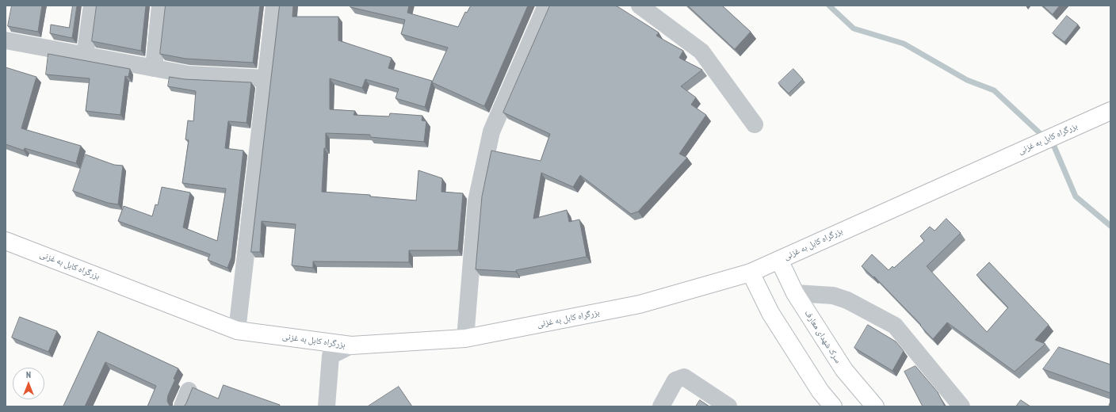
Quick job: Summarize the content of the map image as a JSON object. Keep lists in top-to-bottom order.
{
  "streets": {
    "main road": ["بزرگراه کابل به غزنی", "سرک شهدای معارف"]
  },
  "crossings": [
    ["بزرگراه کابل به غزنی", "سرک شهدای معارف"]
  ],
  "north": "top"
}
